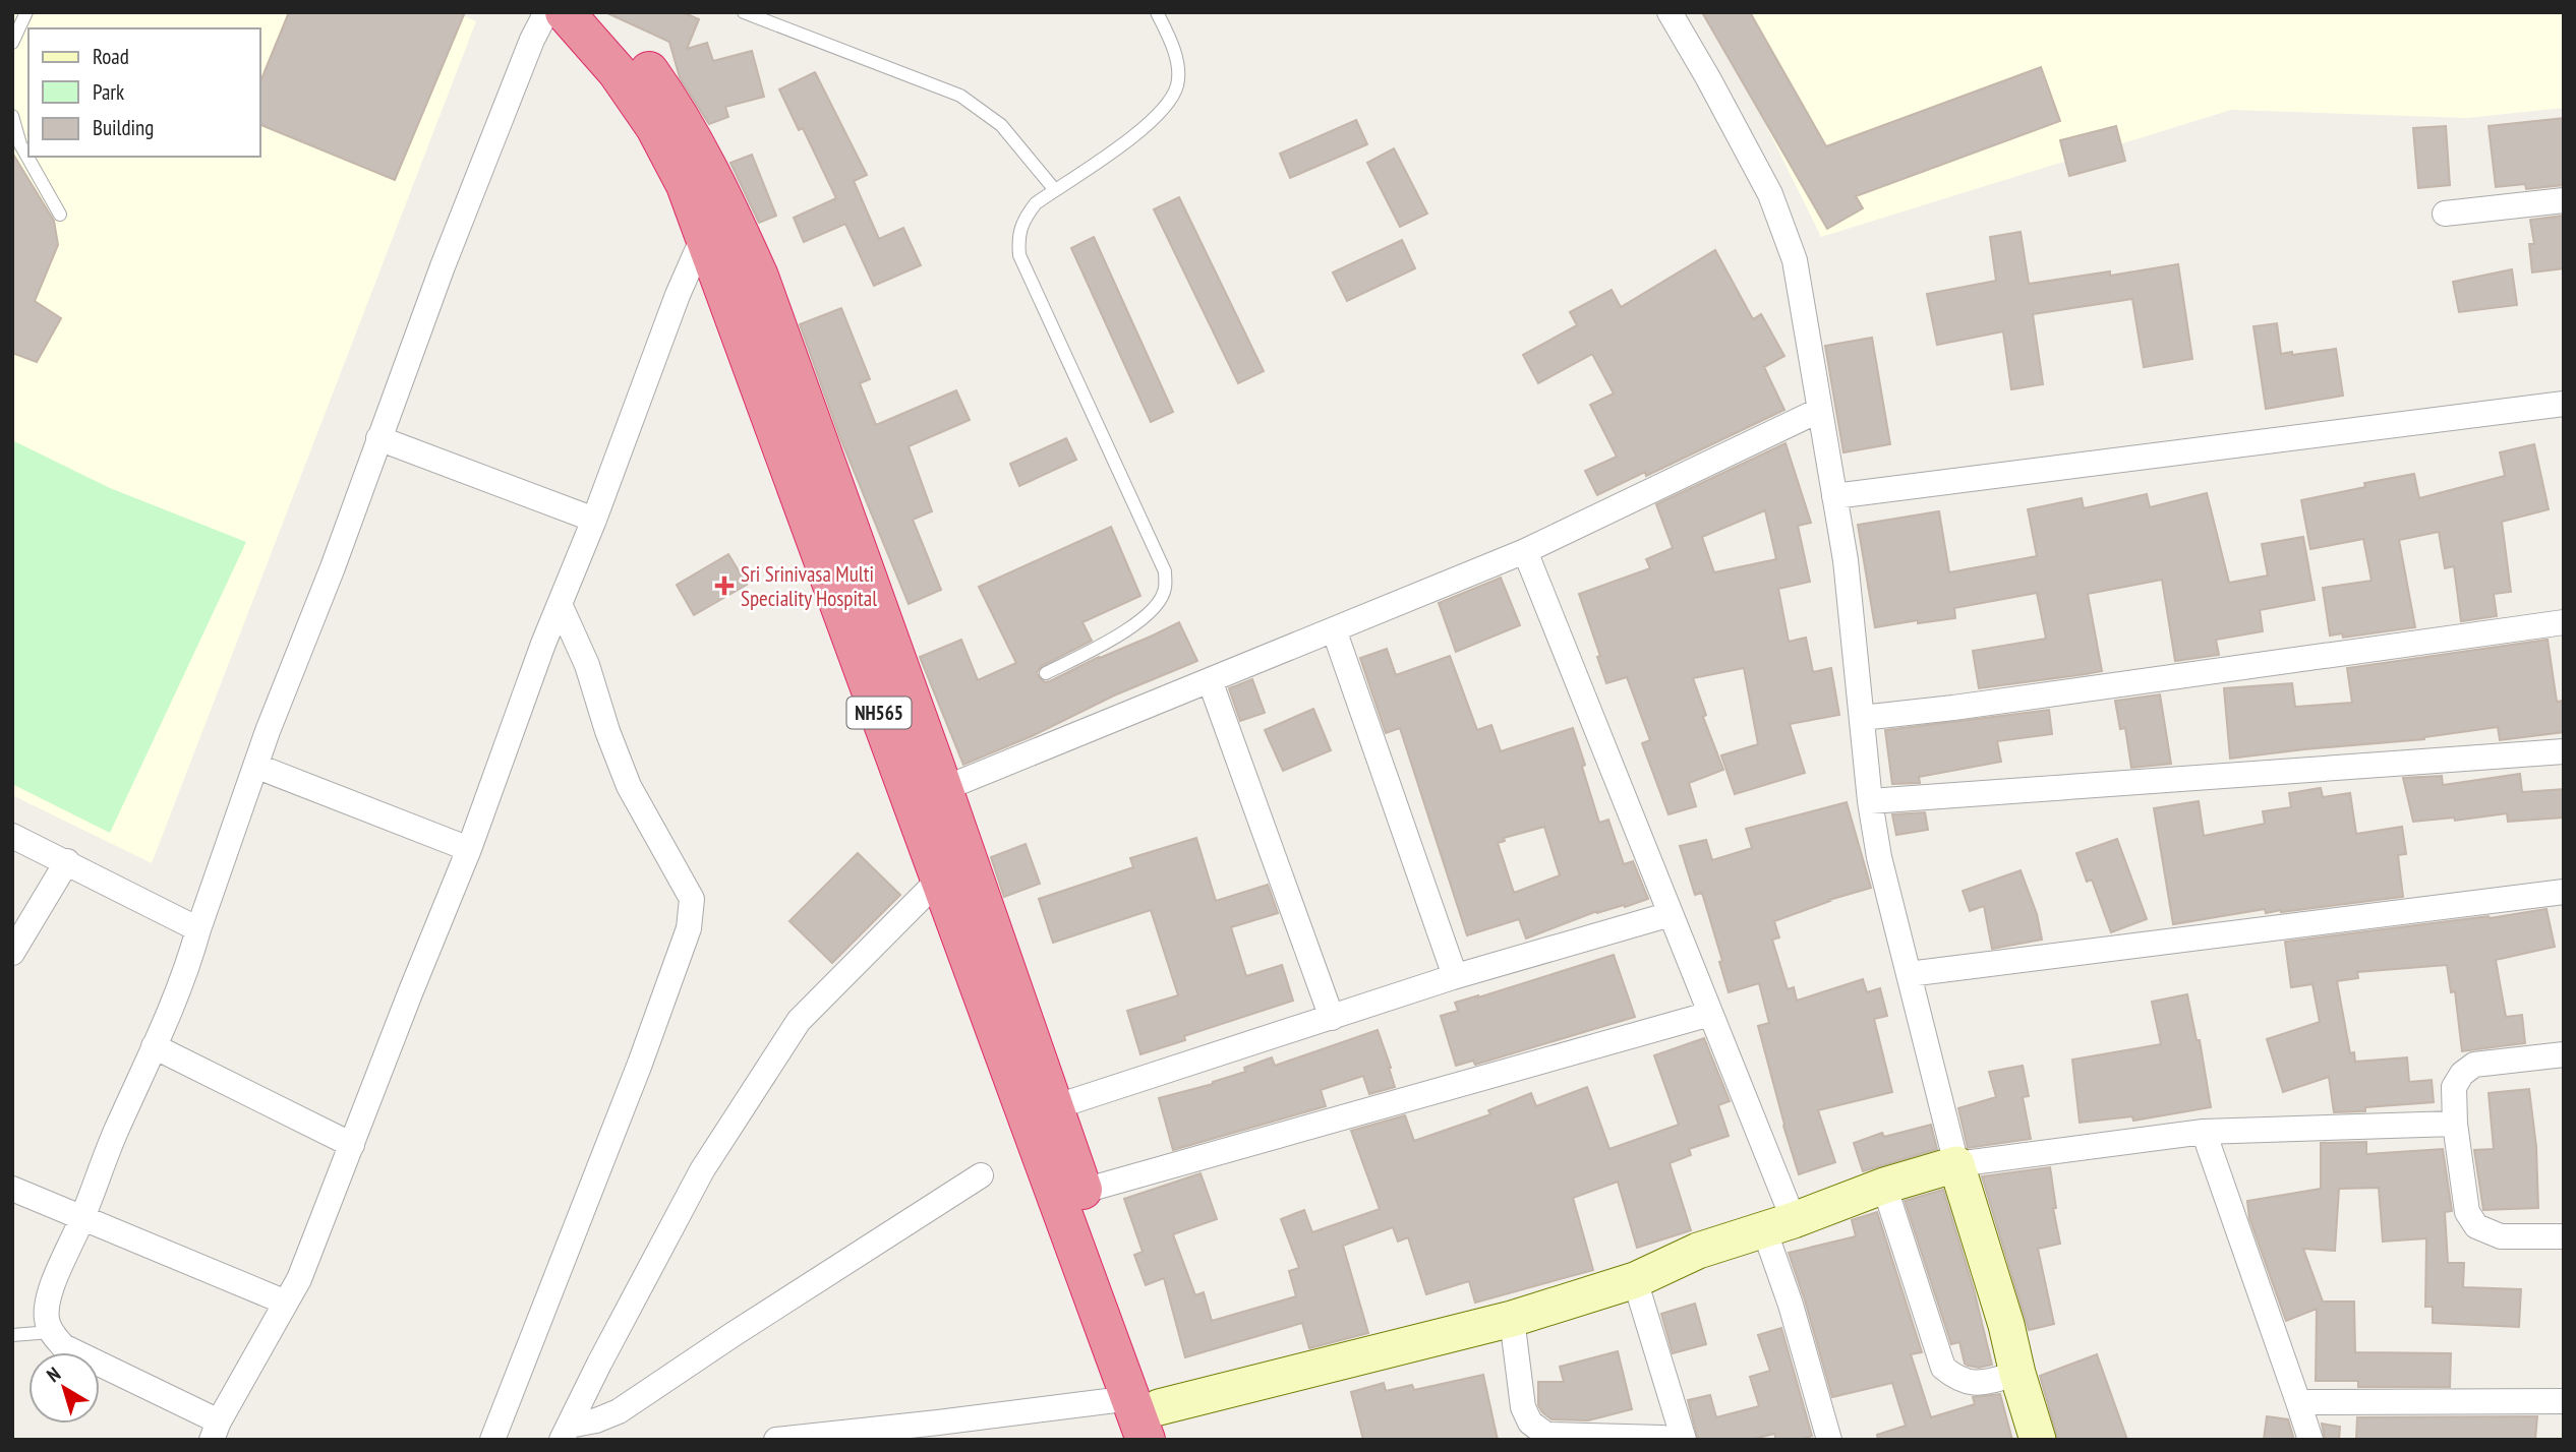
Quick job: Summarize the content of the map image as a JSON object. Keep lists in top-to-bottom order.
{
  "streets": {
    "highway": ["NH565"]
  },
  "places": {
    "health": ["Sri Srinivasa Multi Speciality Hospital"]
  },
  "legend": ["Road", "Park", "Building"],
  "north": "top left"
}
